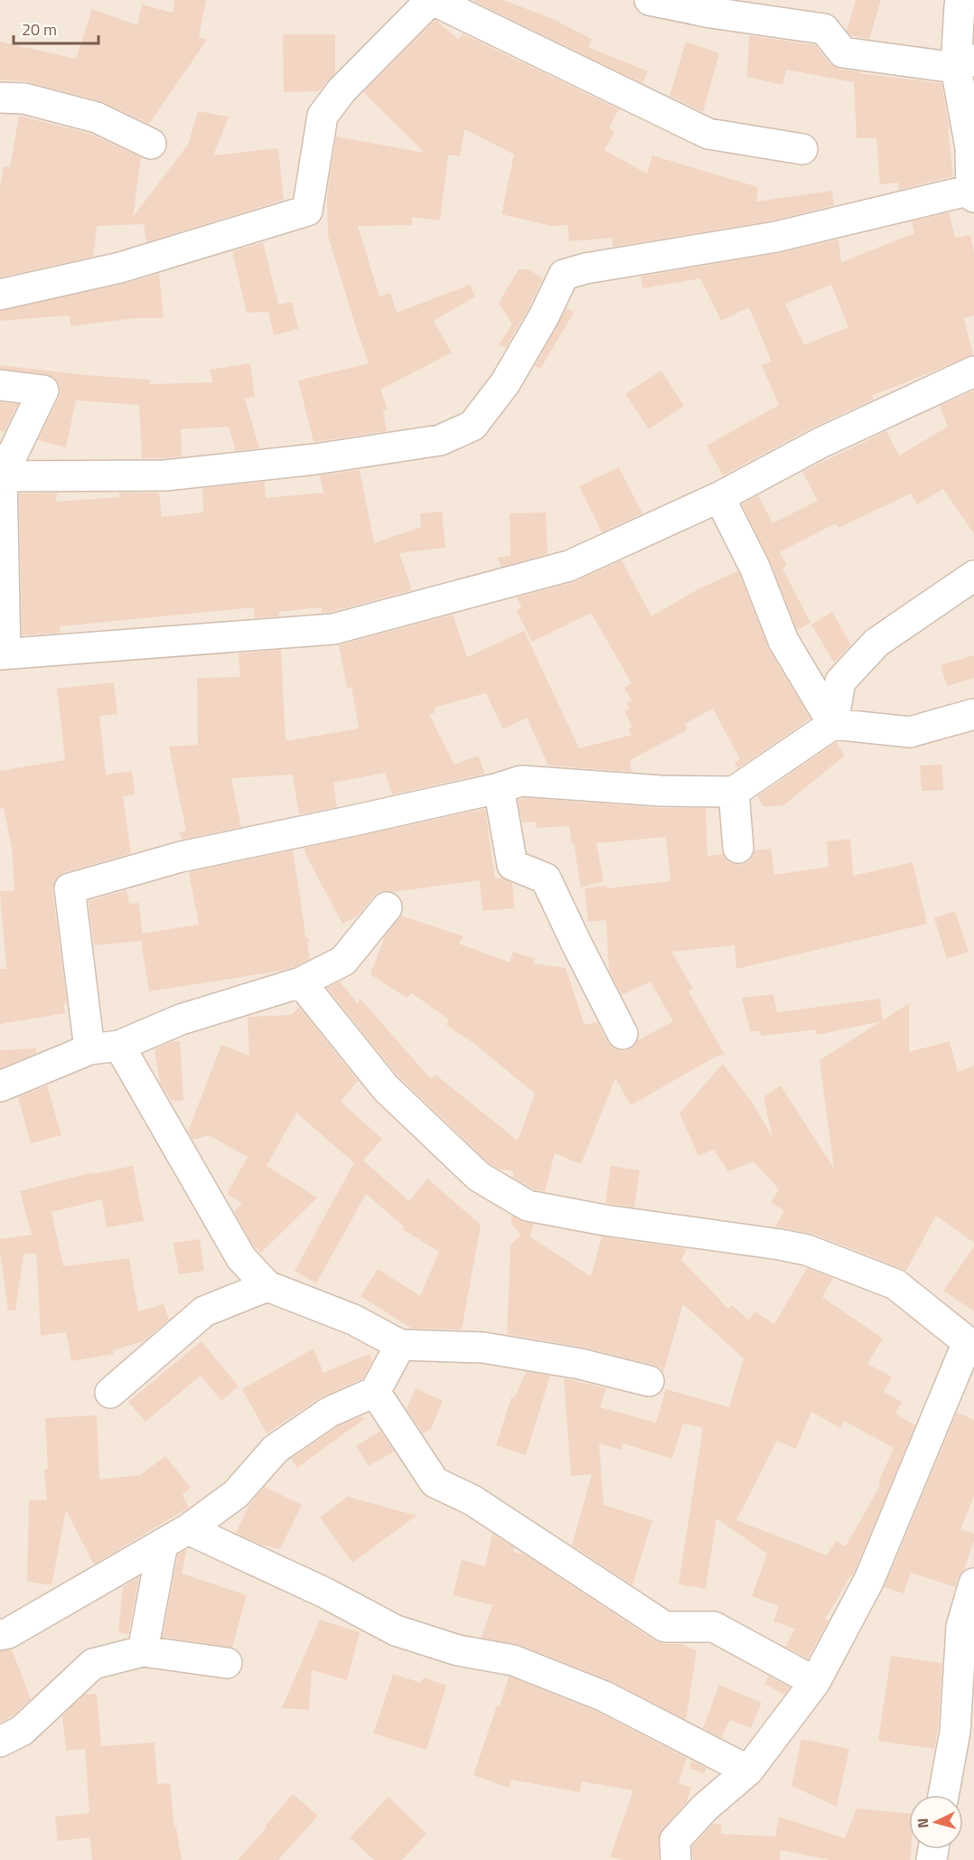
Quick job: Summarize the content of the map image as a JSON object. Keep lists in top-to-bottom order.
{
  "scale_bar": "20 m",
  "north": "left"
}
